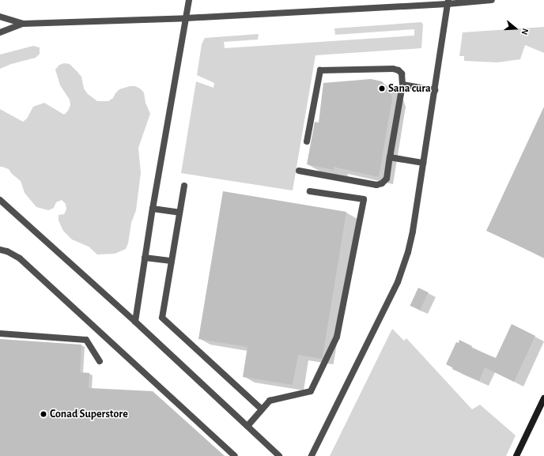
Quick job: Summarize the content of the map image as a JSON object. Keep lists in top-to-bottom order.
{
  "places": ["Sana cura", "Conad Superstore"],
  "north": "right"
}
